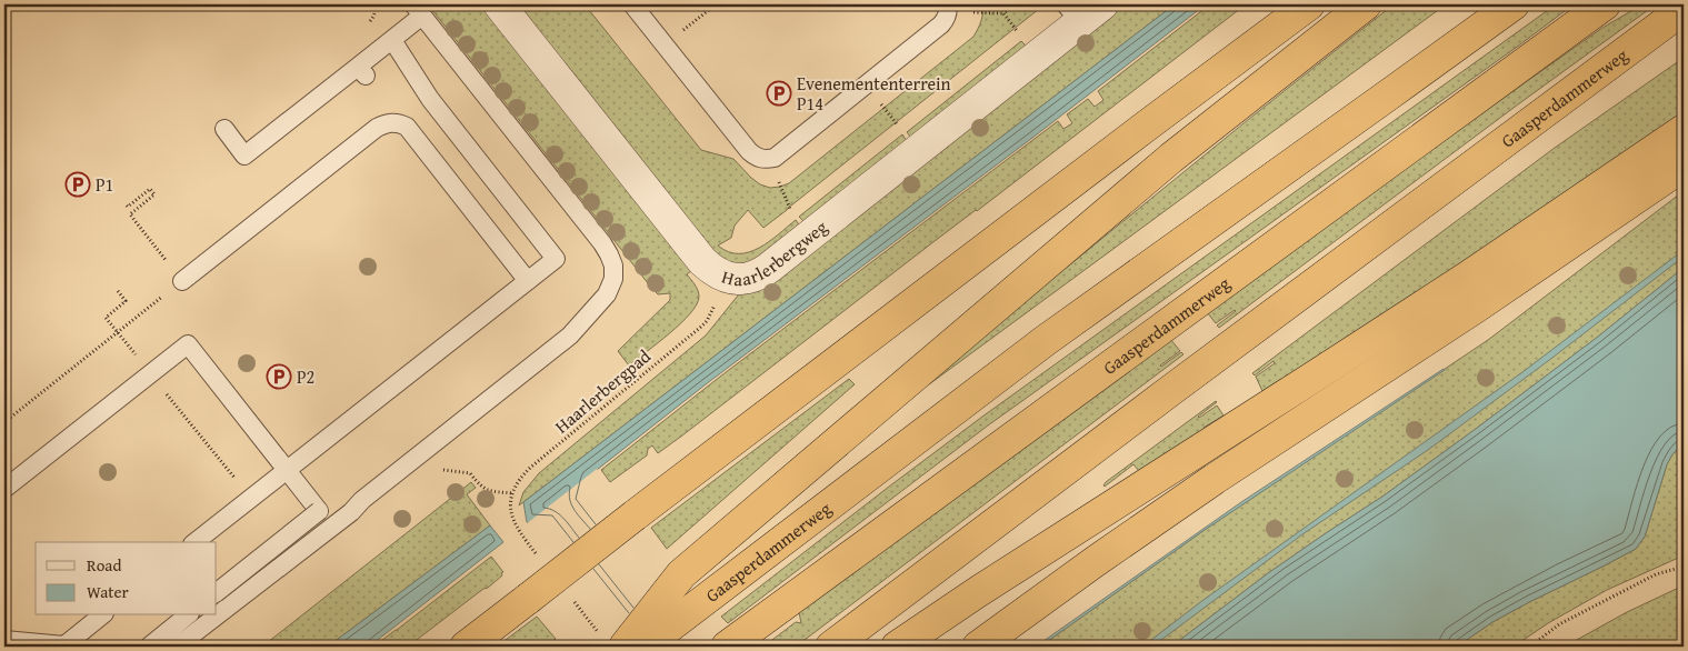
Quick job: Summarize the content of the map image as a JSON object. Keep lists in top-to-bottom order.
{
  "streets": {
    "highway": ["Gaasperdammerweg"],
    "street": ["Haarlerbergweg"],
    "path": ["Haarlerbergpad"]
  },
  "crossings": [
    ["Haarlerbergweg", "Haarlerbergpad"]
  ],
  "places": {
    "parking": ["Evenemententerrein P14", "P1", "P2"]
  },
  "legend": ["Road", "Water"]
}
